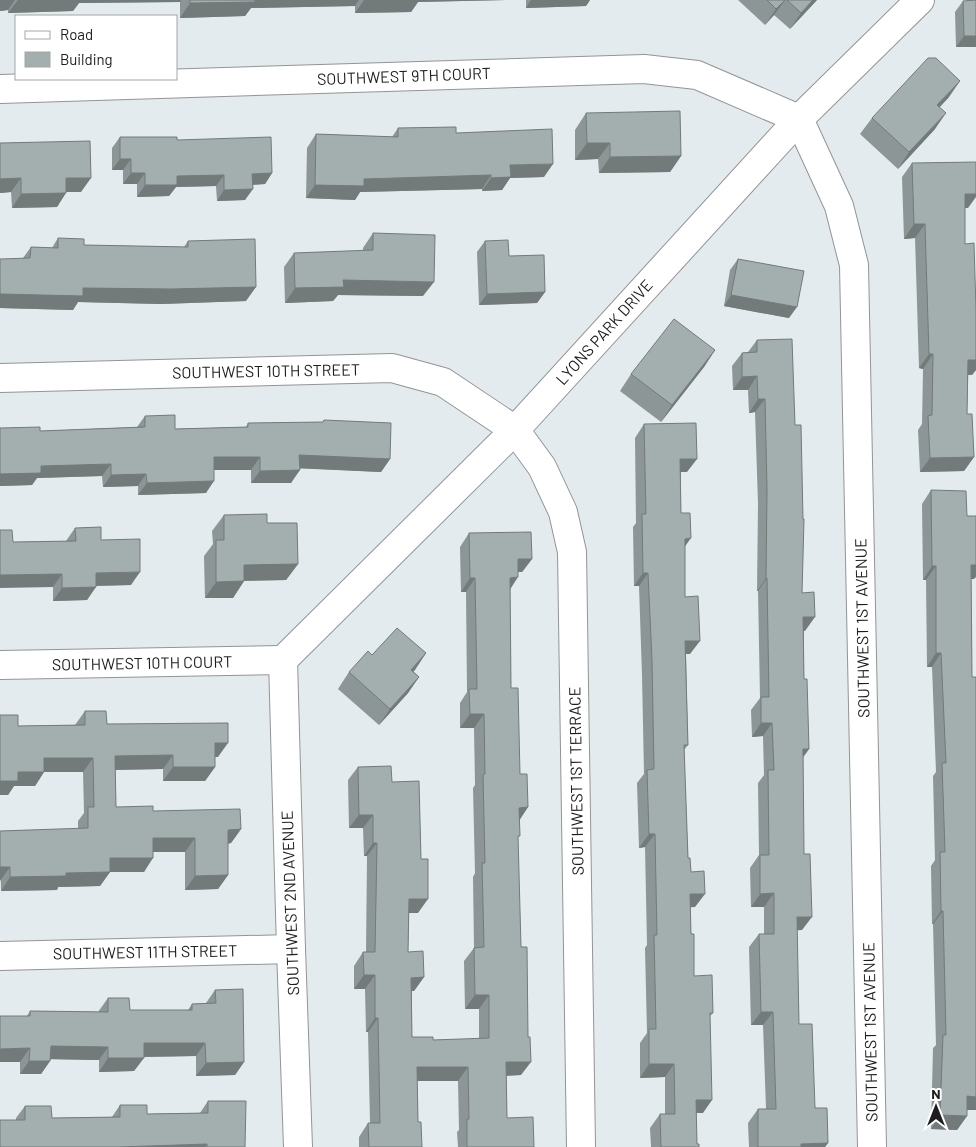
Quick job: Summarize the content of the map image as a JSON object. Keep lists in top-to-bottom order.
{
  "streets": {
    "street": [
      "SOUTHWEST 9TH COURT",
      "LYONS PARK DRIVE",
      "SOUTHWEST 10TH STREET",
      "SOUTHWEST 1ST AVENUE",
      "SOUTHWEST 10TH COURT",
      "SOUTHWEST 1ST TERRACE",
      "SOUTHWEST 2ND AVENUE",
      "SOUTHWEST 11TH STREET"
    ]
  },
  "crossings": [
    ["SOUTHWEST 9TH COURT", "LYONS PARK DRIVE"],
    ["SOUTHWEST 9TH COURT", "SOUTHWEST 1ST AVENUE"],
    ["LYONS PARK DRIVE", "SOUTHWEST 10TH STREET"],
    ["LYONS PARK DRIVE", "SOUTHWEST 1ST AVENUE"],
    ["LYONS PARK DRIVE", "SOUTHWEST 10TH COURT"],
    ["LYONS PARK DRIVE", "SOUTHWEST 1ST TERRACE"],
    ["LYONS PARK DRIVE", "SOUTHWEST 2ND AVENUE"],
    ["SOUTHWEST 10TH STREET", "SOUTHWEST 1ST TERRACE"],
    ["SOUTHWEST 10TH COURT", "SOUTHWEST 2ND AVENUE"],
    ["SOUTHWEST 2ND AVENUE", "SOUTHWEST 11TH STREET"]
  ],
  "legend": ["Road", "Building"],
  "north": "top"
}
